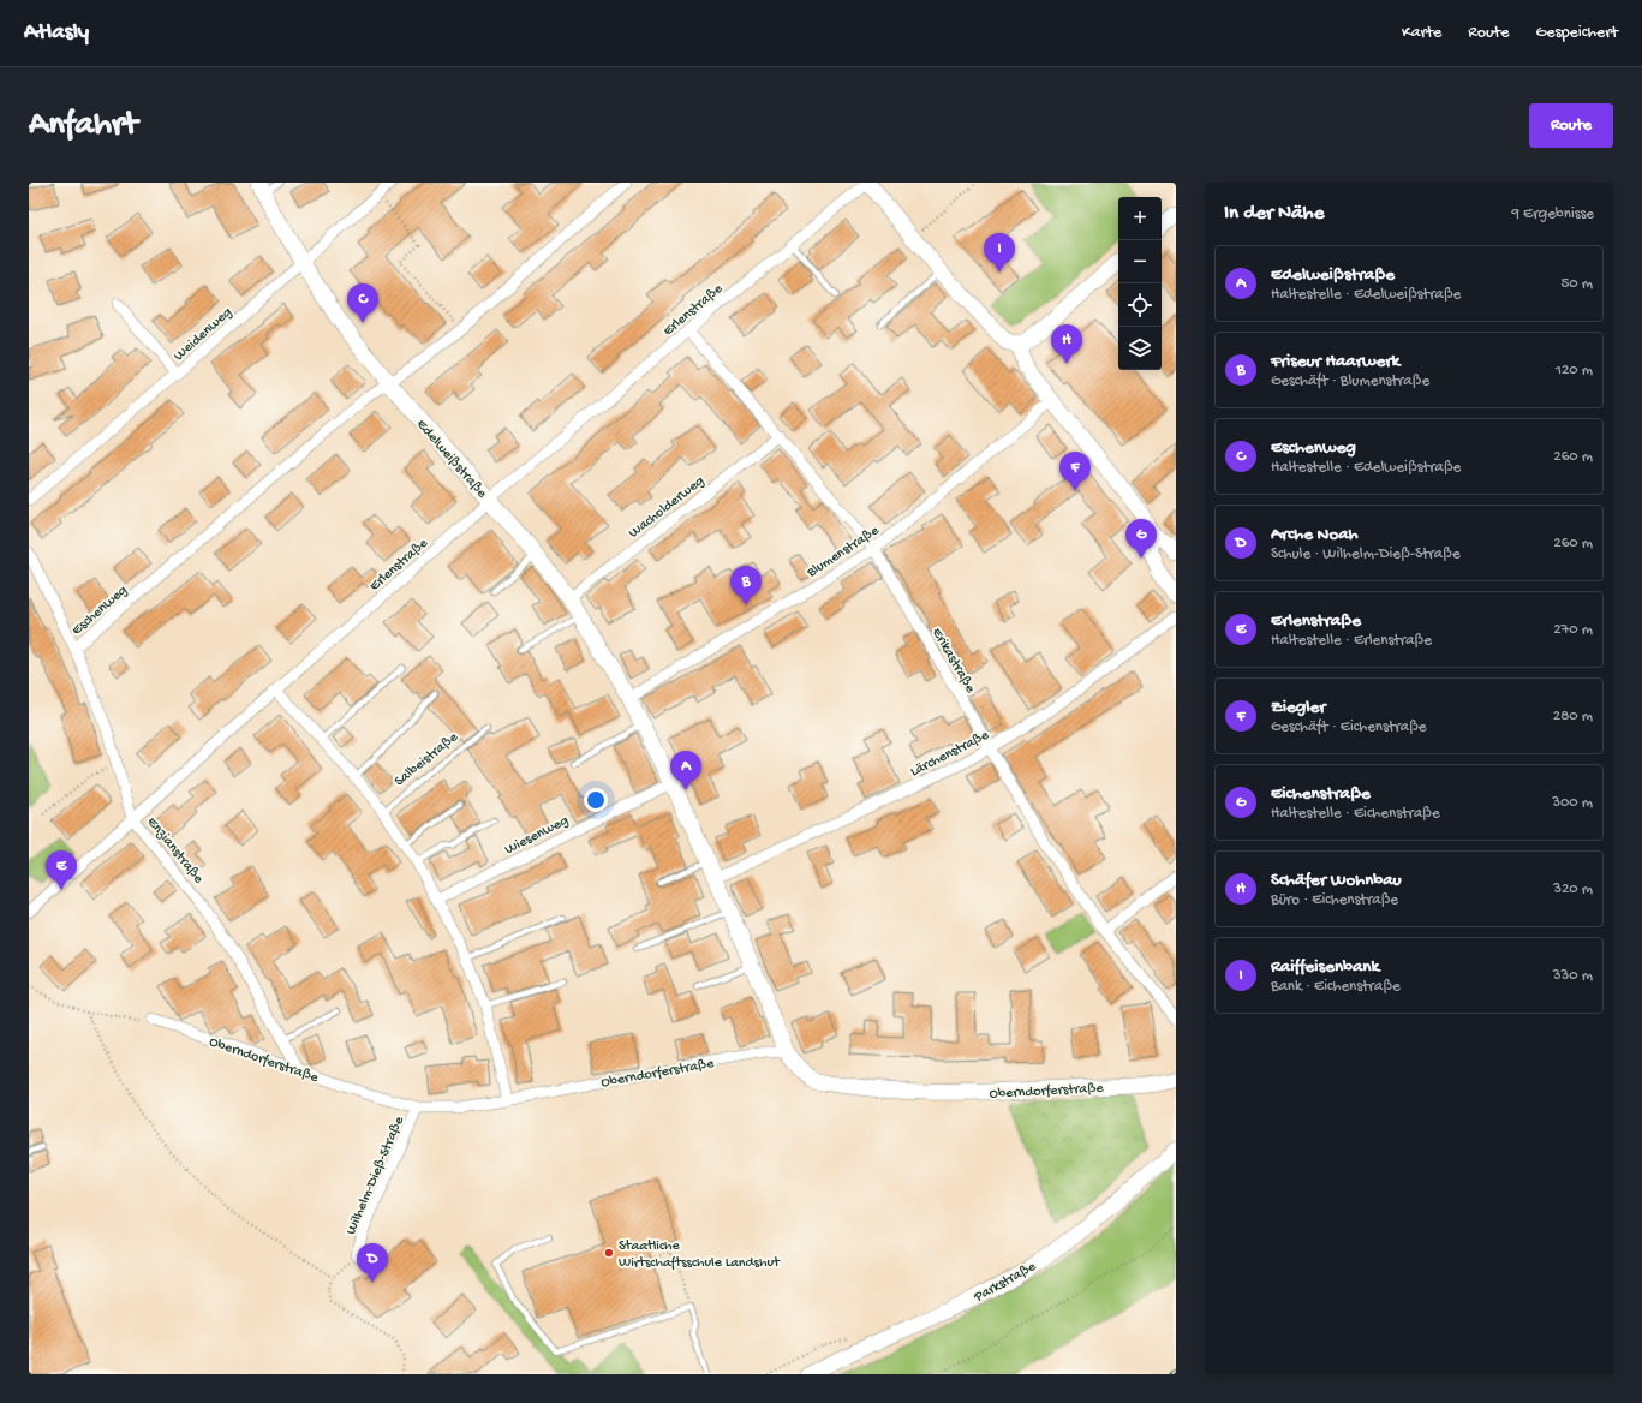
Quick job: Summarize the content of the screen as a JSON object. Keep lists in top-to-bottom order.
{
  "streets": {
    "street": [
      "Erlenstraße",
      "Weidenweg",
      "Edelweißstraße",
      "Wacholderweg",
      "Blumenstraße",
      "Eschenweg",
      "Erikastraße",
      "Lärchenstraße",
      "Wiesenweg",
      "Enzianstraße",
      "Oberndorferstraße",
      "Wilhelm-Dieß-Straße",
      "Parkstraße"
    ],
    "lane": ["Salbeistraße"]
  },
  "crossings": [
    ["Erlenstraße", "Edelweißstraße"],
    ["Erlenstraße", "Erikastraße"],
    ["Erlenstraße", "Enzianstraße"],
    ["Weidenweg", "Edelweißstraße"],
    ["Edelweißstraße", "Wacholderweg"],
    ["Edelweißstraße", "Blumenstraße"],
    ["Edelweißstraße", "Eschenweg"],
    ["Edelweißstraße", "Lärchenstraße"],
    ["Edelweißstraße", "Wiesenweg"],
    ["Edelweißstraße", "Oberndorferstraße"],
    ["Wacholderweg", "Erikastraße"],
    ["Blumenstraße", "Erikastraße"],
    ["Eschenweg", "Enzianstraße"],
    ["Erikastraße", "Lärchenstraße"],
    ["Enzianstraße", "Oberndorferstraße"],
    ["Oberndorferstraße", "Wilhelm-Dieß-Straße"]
  ],
  "places": ["Staatliche Wirtschaftsschule Landshut"],
  "page": {
    "header": "Atlasly",
    "nav": ["Karte", "Route", "Gespeichert"],
    "buttons": "Route",
    "title": "Anfahrt",
    "heading": ["In der Nähe", "9 Ergebnisse"],
    "map_buttons": ["+", "−"],
    "pins": [
      "I",
      "C",
      "H",
      "F",
      "G",
      "B",
      "A",
      "E",
      "D"
    ],
    "list": [
      {
        "mark": "A",
        "name": "Edelweißstraße",
        "note": "Haltestelle · Edelweißstraße",
        "value": "50 m"
      },
      {
        "mark": "B",
        "name": "Friseur Haarwerk",
        "note": "Geschäft · Blumenstraße",
        "value": "120 m"
      },
      {
        "mark": "C",
        "name": "Eschenweg",
        "note": "Haltestelle · Edelweißstraße",
        "value": "260 m"
      },
      {
        "mark": "D",
        "name": "Arche Noah",
        "note": "Schule · Wilhelm-Dieß-Straße",
        "value": "260 m"
      },
      {
        "mark": "E",
        "name": "Erlenstraße",
        "note": "Haltestelle · Erlenstraße",
        "value": "270 m"
      },
      {
        "mark": "F",
        "name": "Ziegler",
        "note": "Geschäft · Eichenstraße",
        "value": "280 m"
      },
      {
        "mark": "G",
        "name": "Eichenstraße",
        "note": "Haltestelle · Eichenstraße",
        "value": "300 m"
      },
      {
        "mark": "H",
        "name": "Schäfer Wohnbau",
        "note": "Büro · Eichenstraße",
        "value": "320 m"
      },
      {
        "mark": "I",
        "name": "Raiffeisenbank",
        "note": "Bank · Eichenstraße",
        "value": "330 m"
      }
    ]
  }
}
